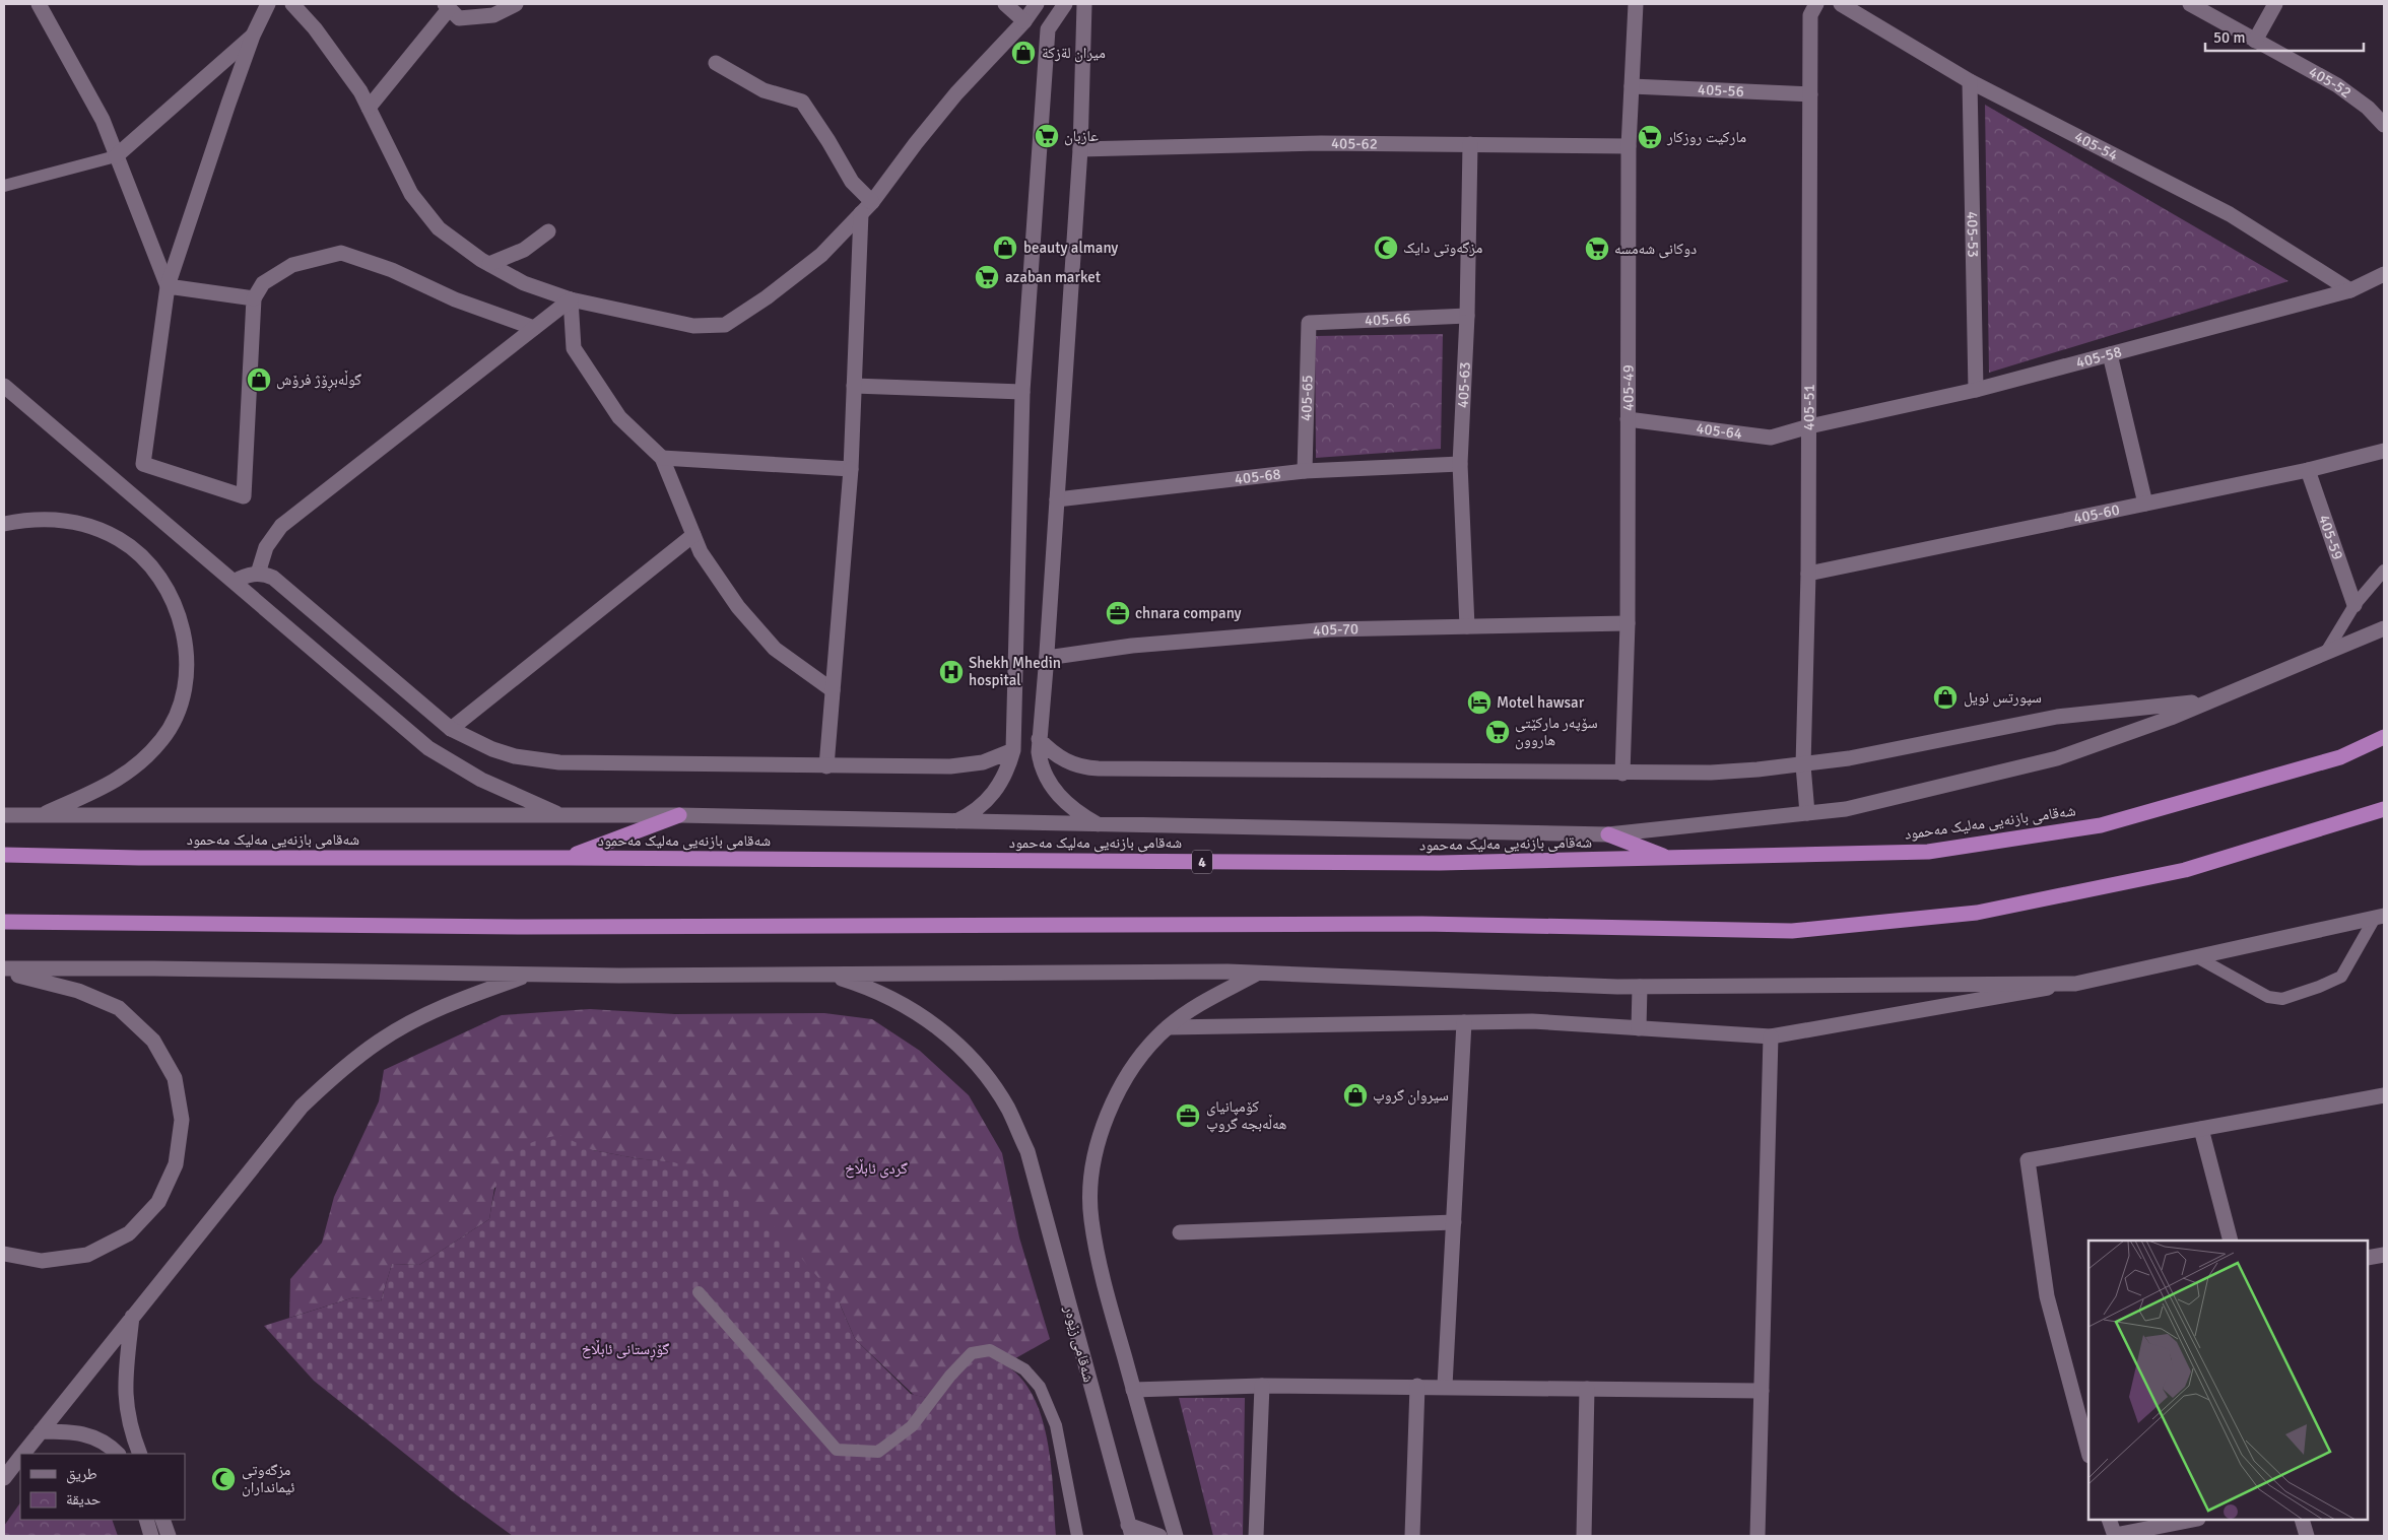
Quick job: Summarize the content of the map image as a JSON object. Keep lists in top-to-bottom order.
{
  "streets": {
    "highway": ["شەقامی بازنەیی مەلیک مەحمود", "4"],
    "street": [
      "405-52",
      "405-56",
      "405-62",
      "405-54",
      "405-53",
      "405-66",
      "405-58",
      "405-63",
      "405-49",
      "405-65",
      "405-51",
      "405-64",
      "405-68",
      "405-60",
      "405-59",
      "405-70",
      "شەقامی زێوەر"
    ]
  },
  "crossings": [
    ["405-56", "405-49"],
    ["405-56", "405-51"],
    ["405-62", "405-63"],
    ["405-62", "405-49"],
    ["405-54", "405-53"],
    ["405-54", "405-58"],
    ["405-53", "405-58"],
    ["405-66", "405-63"],
    ["405-66", "405-65"],
    ["405-58", "405-51"],
    ["405-58", "405-64"],
    ["405-63", "405-68"],
    ["405-63", "405-70"],
    ["405-49", "405-64"],
    ["405-49", "405-70"],
    ["405-65", "405-68"],
    ["405-51", "405-64"],
    ["405-51", "405-60"],
    ["405-60", "405-59"]
  ],
  "parks": ["گردی ئابڵاخ", "گۆڕستانی ئابڵاخ"],
  "places": {
    "shop": [
      "ميران لةزكة",
      "beauty almany",
      "گوڵەبڕۆژ فرۆش",
      "سپورتس ئويل",
      "سیروان گروپ"
    ],
    "supermarket": [
      "عازبان",
      "ماركيت روزكار",
      "دوکانی شەمسە",
      "azaban market",
      "سۆپەر ماركێتی هاروون"
    ],
    "mosque": ["مزگەوتی دایک", "مزگەوتی ئیمانداران"],
    "office": ["chnara company", "کۆمپانیای ھەڵەبجە گروپ"],
    "hospital": ["Shekh Mhedin hospital"],
    "hotel": ["Motel hawsar"]
  },
  "legend": ["طريق", "حديقة"],
  "scale_bar": "50 m"
}
